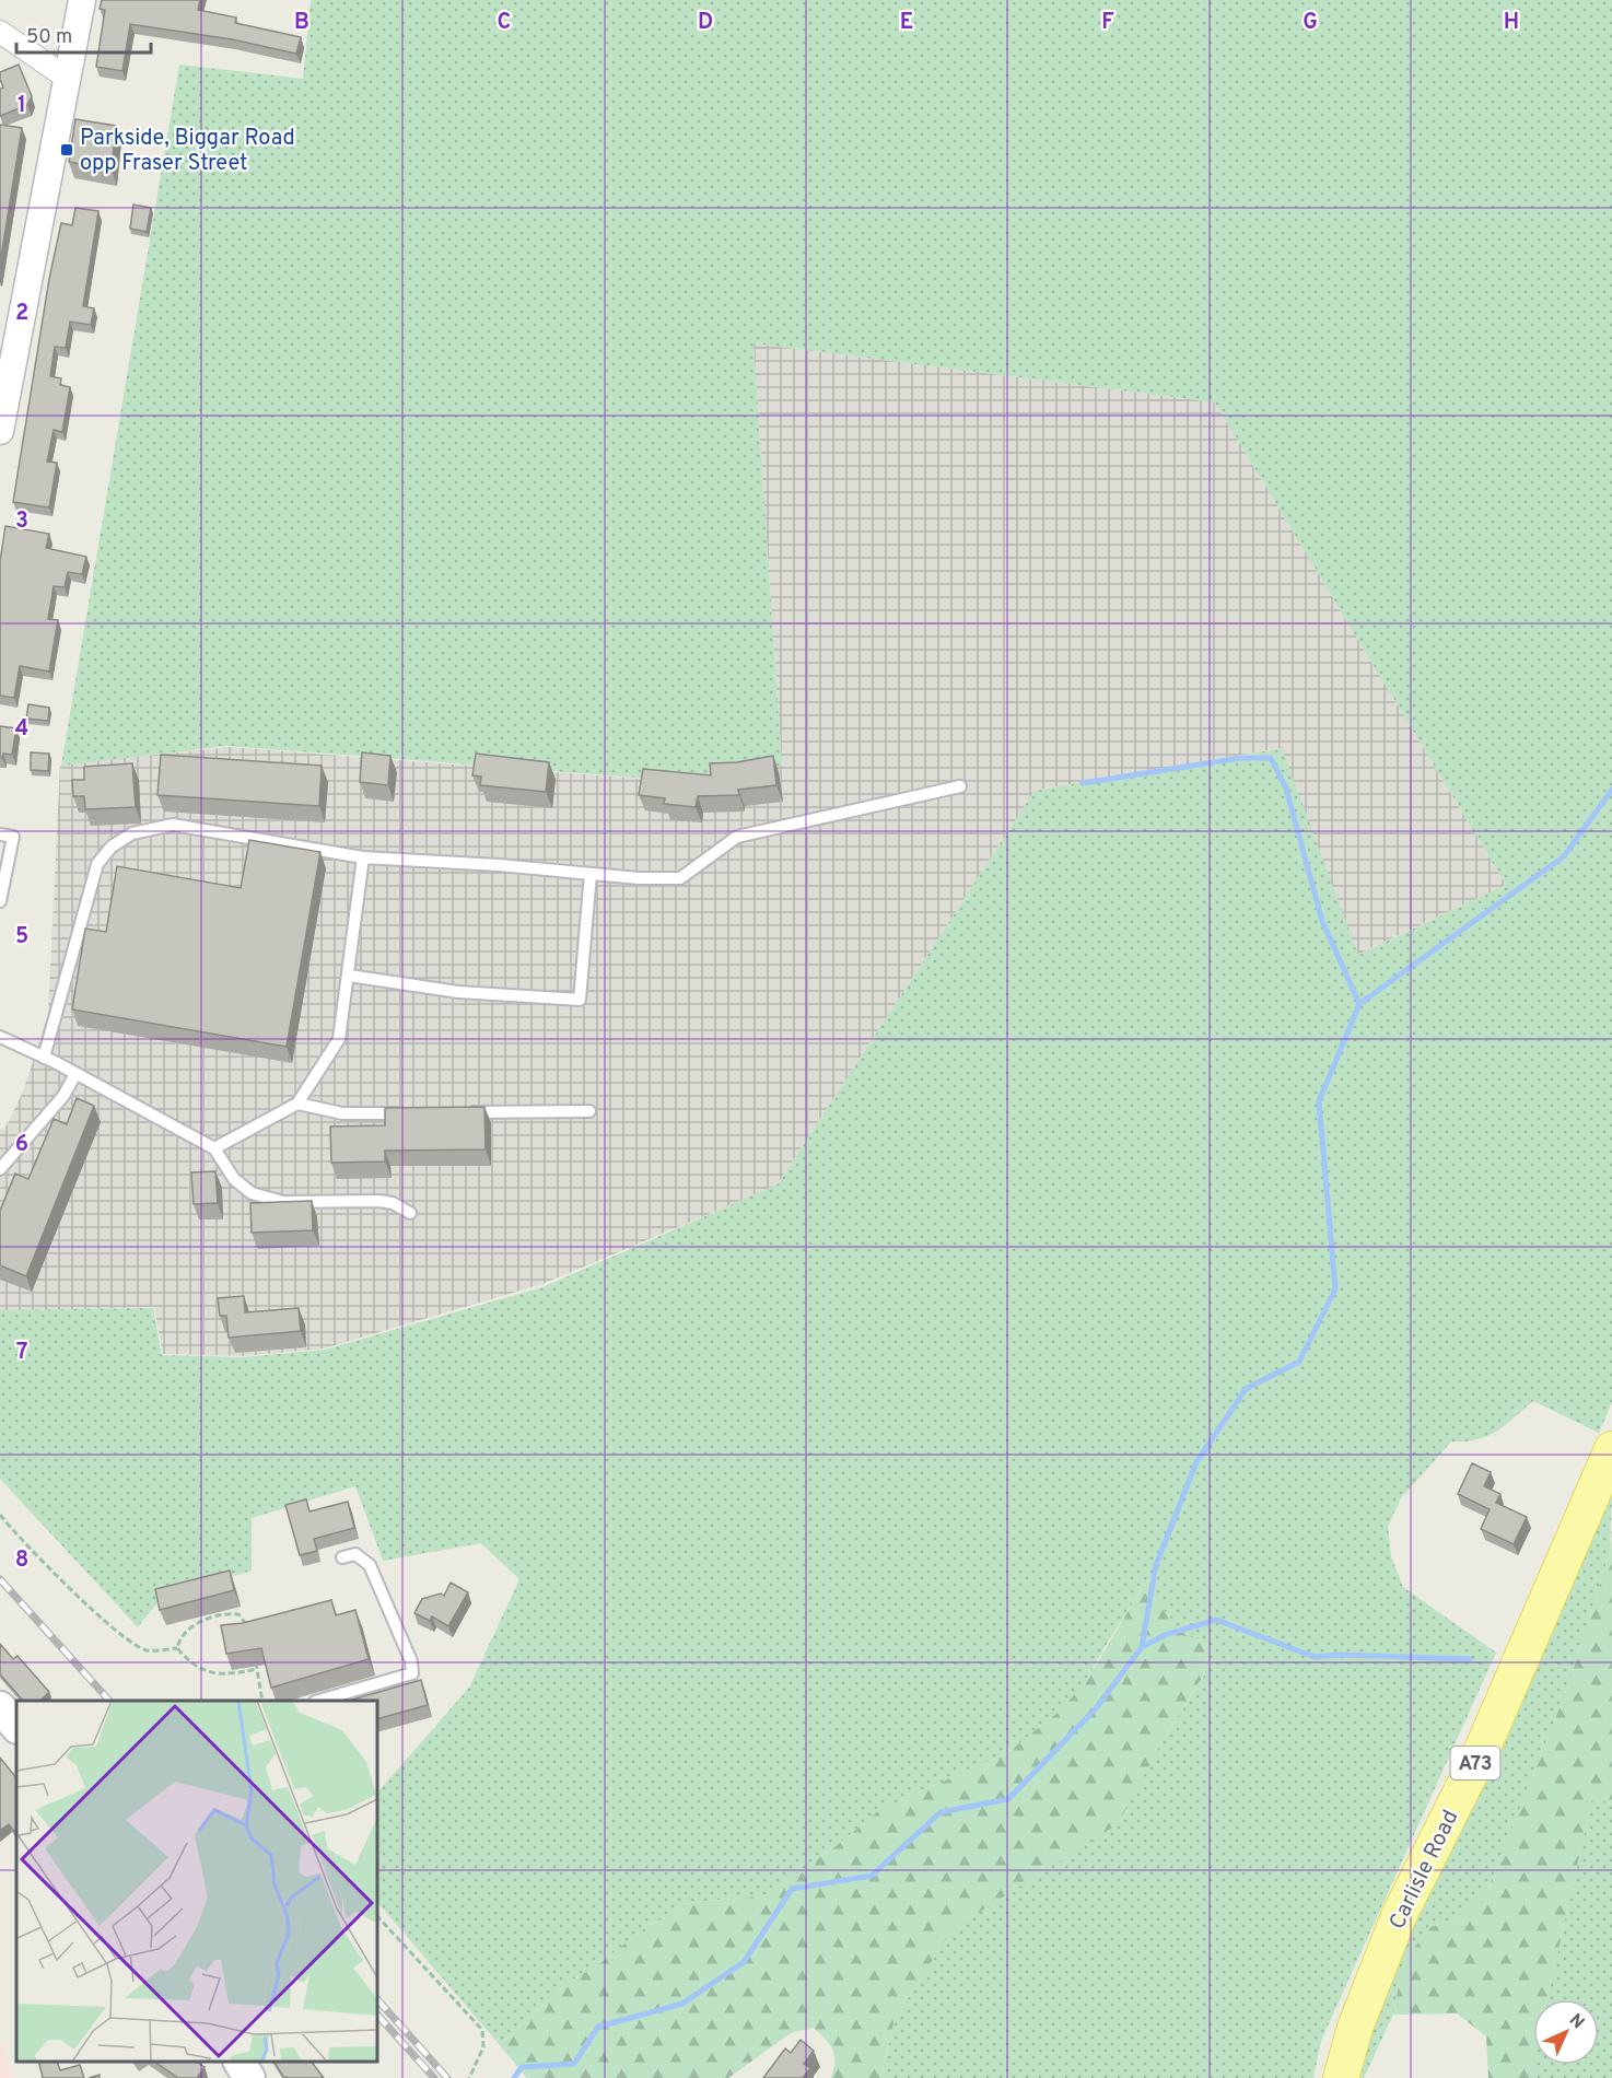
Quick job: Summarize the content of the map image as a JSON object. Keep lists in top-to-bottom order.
{
  "streets": {
    "main road": ["A73", "Carlisle Road"]
  },
  "places": {
    "transit": ["Parkside, Biggar Road opp Fraser Street"]
  },
  "scale_bar": "50 m",
  "north": "top right",
  "grid": {
    "columns": [
      "B",
      "C",
      "D",
      "E",
      "F",
      "G",
      "H"
    ],
    "rows": [
      "1",
      "2",
      "3",
      "4",
      "5",
      "6",
      "7",
      "8"
    ]
  }
}
